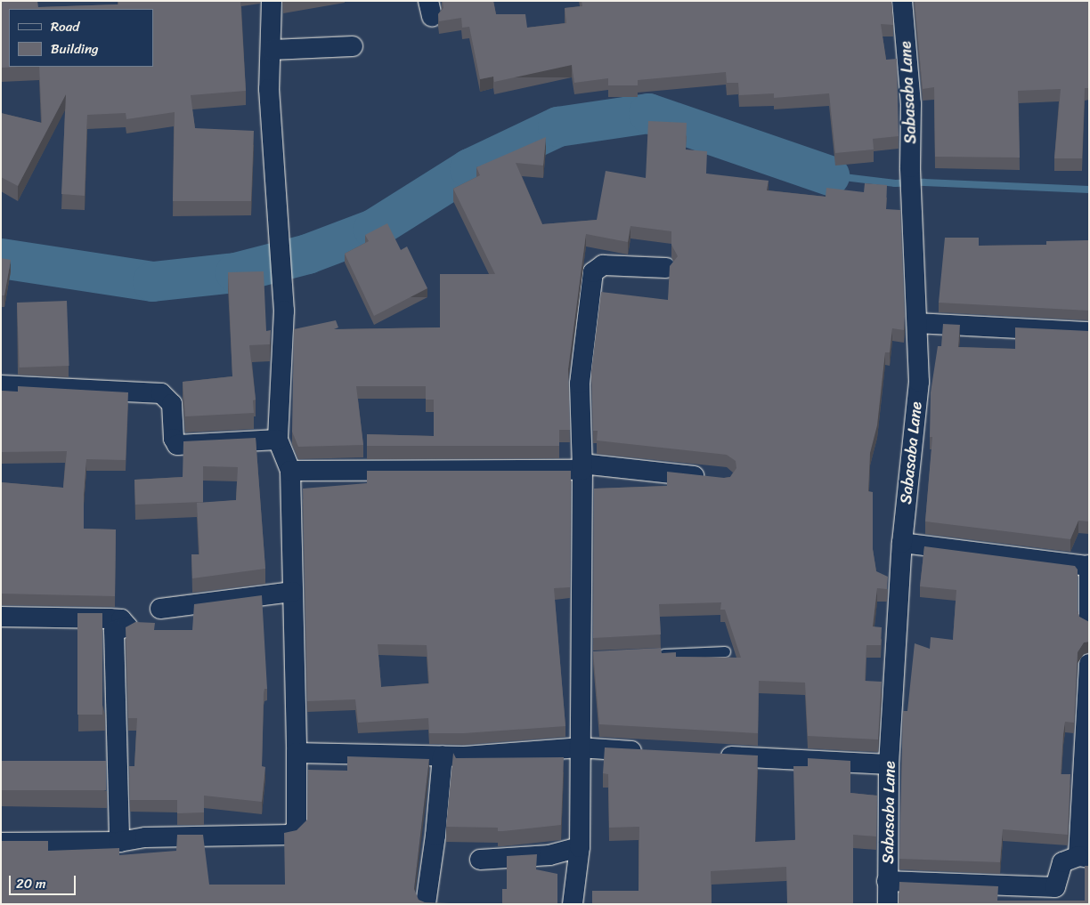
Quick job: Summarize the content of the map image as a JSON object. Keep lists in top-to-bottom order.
{
  "streets": {
    "street": ["Sabasaba Lane"]
  },
  "legend": ["Road", "Building"],
  "scale_bar": "20 m"
}
